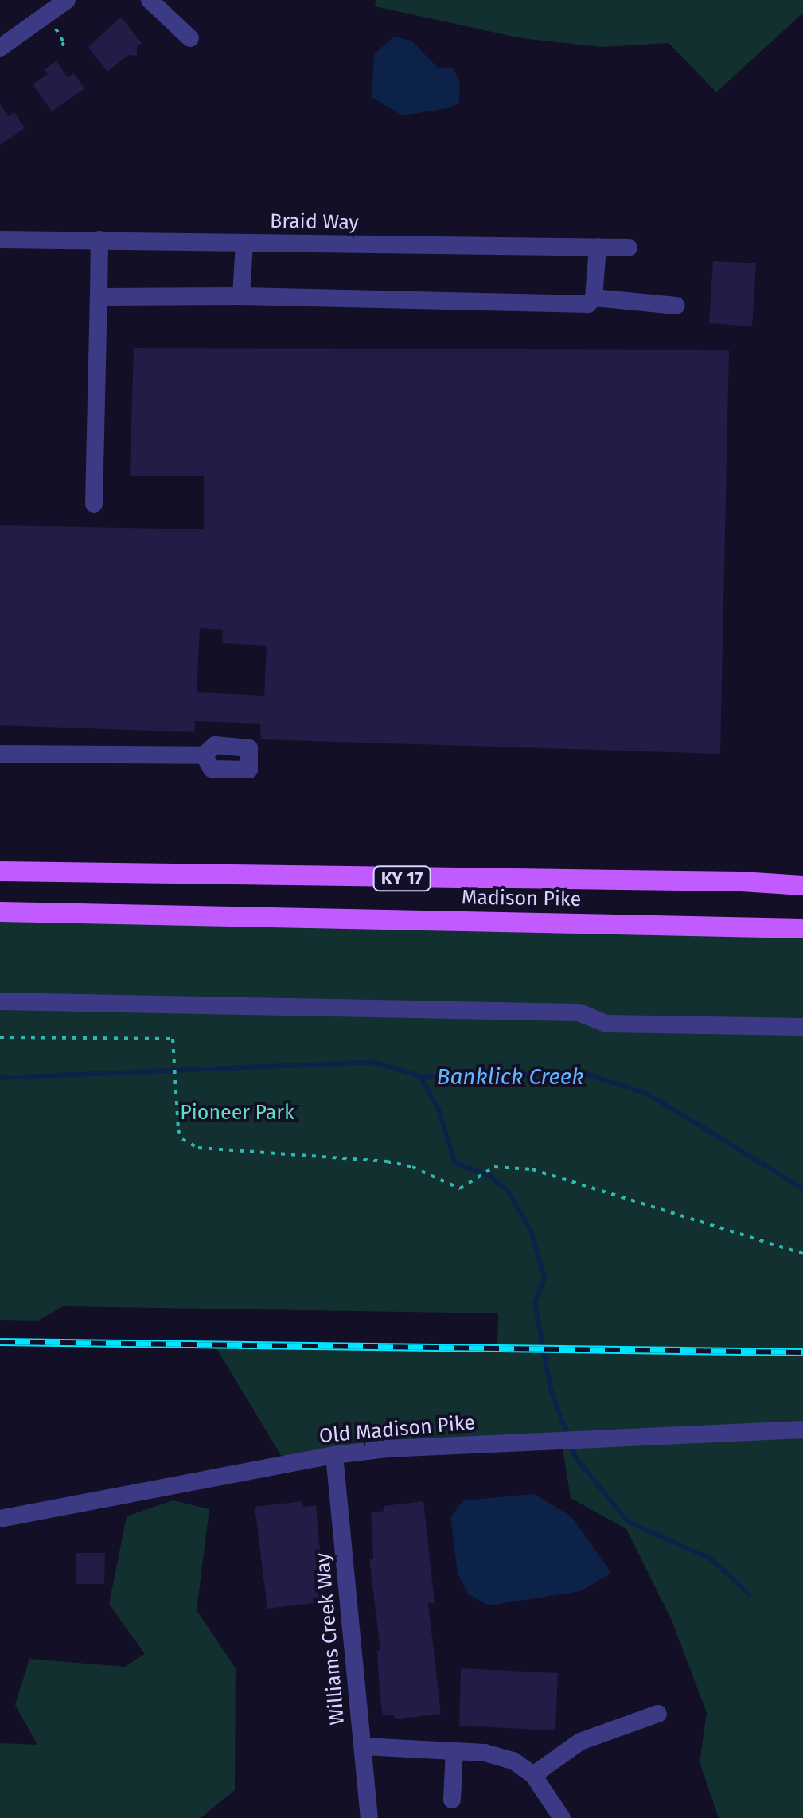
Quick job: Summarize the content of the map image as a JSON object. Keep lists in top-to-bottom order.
{
  "streets": {
    "main road": ["KY 17", "Madison Pike"],
    "street": ["Braid Way", "Old Madison Pike", "Williams Creek Way"]
  },
  "crossings": [
    ["Old Madison Pike", "Williams Creek Way"]
  ],
  "water": ["Banklick Creek"],
  "parks": ["Pioneer Park"]
}
